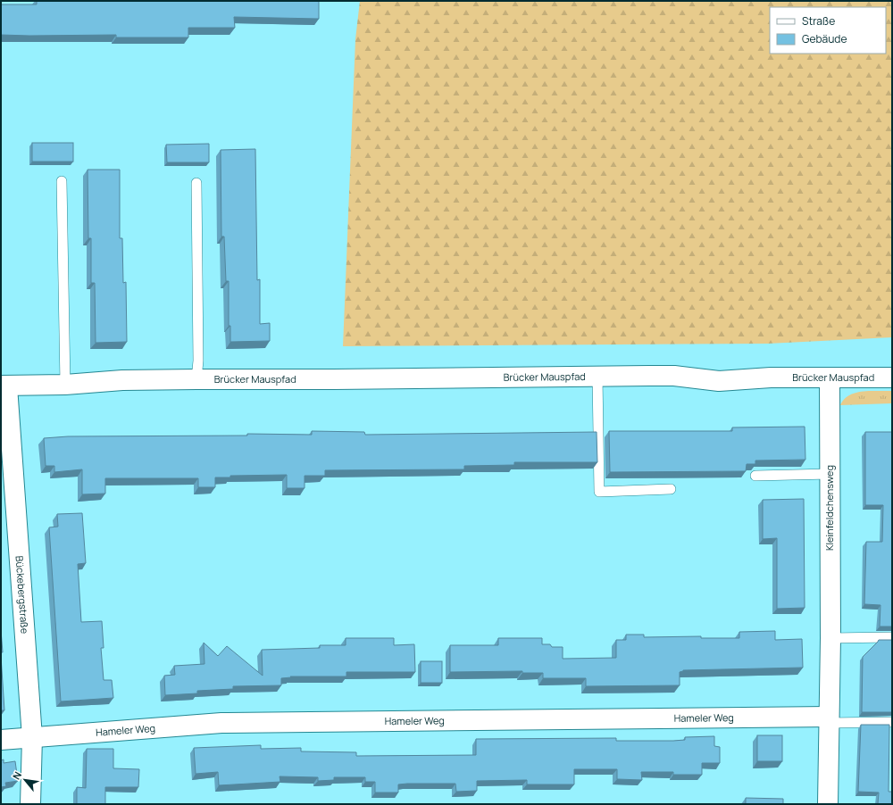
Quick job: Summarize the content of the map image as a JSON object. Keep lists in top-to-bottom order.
{
  "streets": {
    "street": [
      "Brücker Mauspfad",
      "Kleinfeldchensweg",
      "Bückebergstraße",
      "Hameler Weg"
    ]
  },
  "crossings": [
    ["Brücker Mauspfad", "Kleinfeldchensweg"],
    ["Brücker Mauspfad", "Bückebergstraße"],
    ["Kleinfeldchensweg", "Hameler Weg"],
    ["Bückebergstraße", "Hameler Weg"]
  ],
  "legend": ["Straße", "Gebäude"],
  "north": "top left"
}
